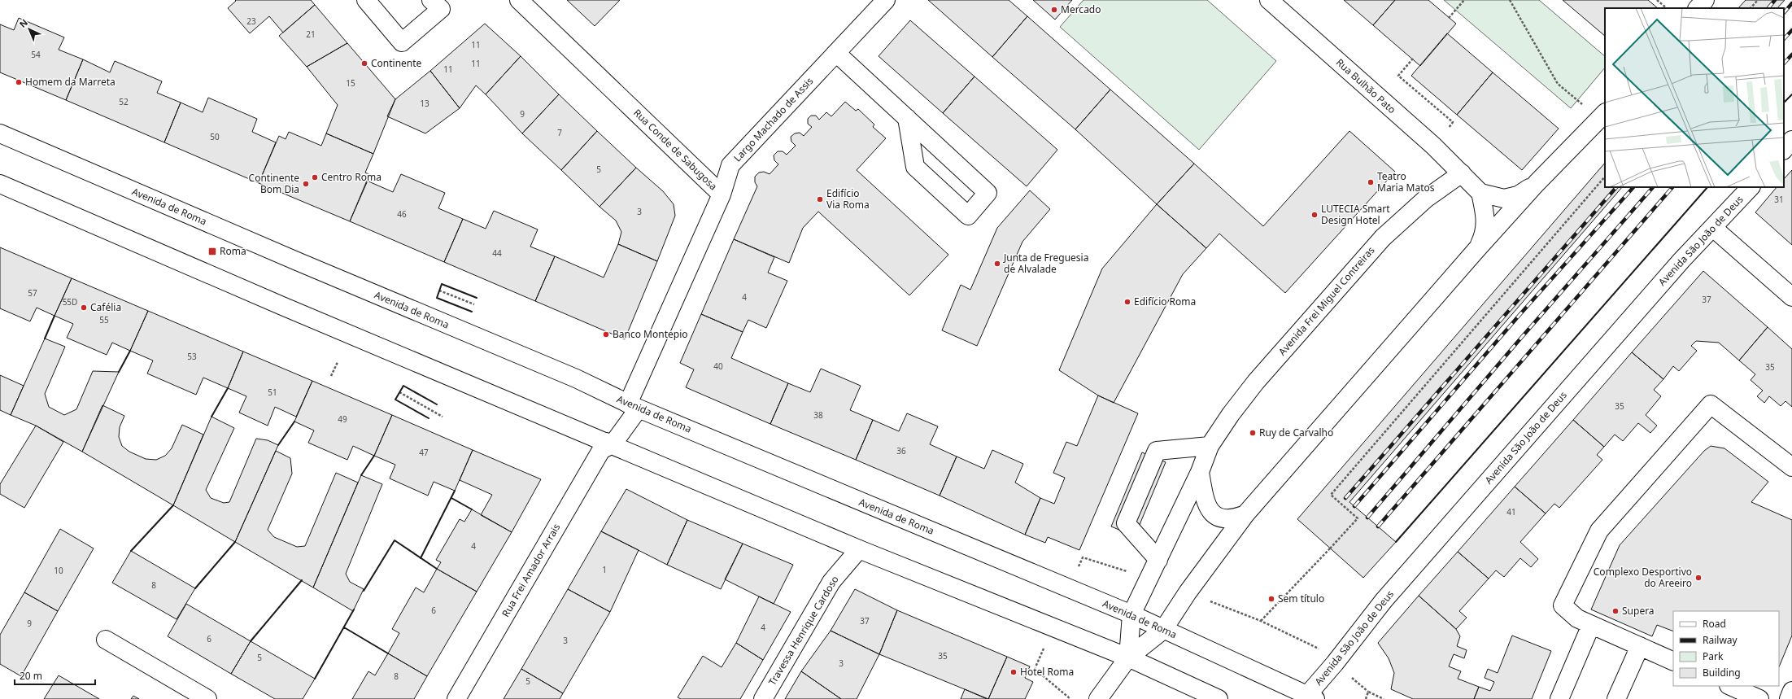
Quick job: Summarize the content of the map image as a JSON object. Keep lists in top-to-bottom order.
{
  "streets": {
    "street": [
      "Rua Bulhão Pato",
      "Largo Machado de Assis",
      "Rua Conde de Sabugosa",
      "Avenida de Roma",
      "Avenida São João de Deus",
      "Avenida Frei Miguel Contreiras",
      "Rua Frei Amador Arrais",
      "Travessa Henrique Cardoso"
    ]
  },
  "crossings": [
    ["Rua Bulhão Pato", "Avenida Frei Miguel Contreiras"],
    ["Largo Machado de Assis", "Rua Conde de Sabugosa"],
    ["Rua Conde de Sabugosa", "Avenida de Roma"],
    ["Rua Conde de Sabugosa", "Rua Frei Amador Arrais"],
    ["Avenida de Roma", "Avenida São João de Deus"],
    ["Avenida de Roma", "Avenida Frei Miguel Contreiras"]
  ],
  "places": {
    "other": [
      "Mercado",
      "Continente",
      "Homem da Marreta",
      "Centro Roma",
      "Teatro Maria Matos",
      "Continente Bom Dia",
      "Edifício Via Roma",
      "LUTECIA Smart Design Hotel",
      "Junta de Freguesia de Alvalade",
      "Edifício Roma",
      "Cafélia",
      "Banco Montepio",
      "Ruy de Carvalho",
      "Complexo Desportivo do Areeiro",
      "Sem título",
      "Supera",
      "Hotel Roma"
    ],
    "transit": ["Roma"]
  },
  "house_numbers": [
    "23",
    "21",
    "11",
    "54",
    "11",
    "11",
    "15",
    "52",
    "13",
    "9",
    "7",
    "50",
    "5",
    "31",
    "3",
    "46",
    "44",
    "57",
    "4",
    "37",
    "55D",
    "55",
    "53",
    "40",
    "35",
    "51",
    "35",
    "38",
    "49",
    "36",
    "47",
    "41",
    "4",
    "1",
    "10",
    "8",
    "6",
    "37",
    "9",
    "4",
    "6",
    "3",
    "35",
    "5",
    "3",
    "8",
    "5"
  ],
  "legend": [
    "Road",
    "Railway",
    "Park",
    "Building"
  ],
  "scale_bar": "20 m",
  "north": "top left"
}
